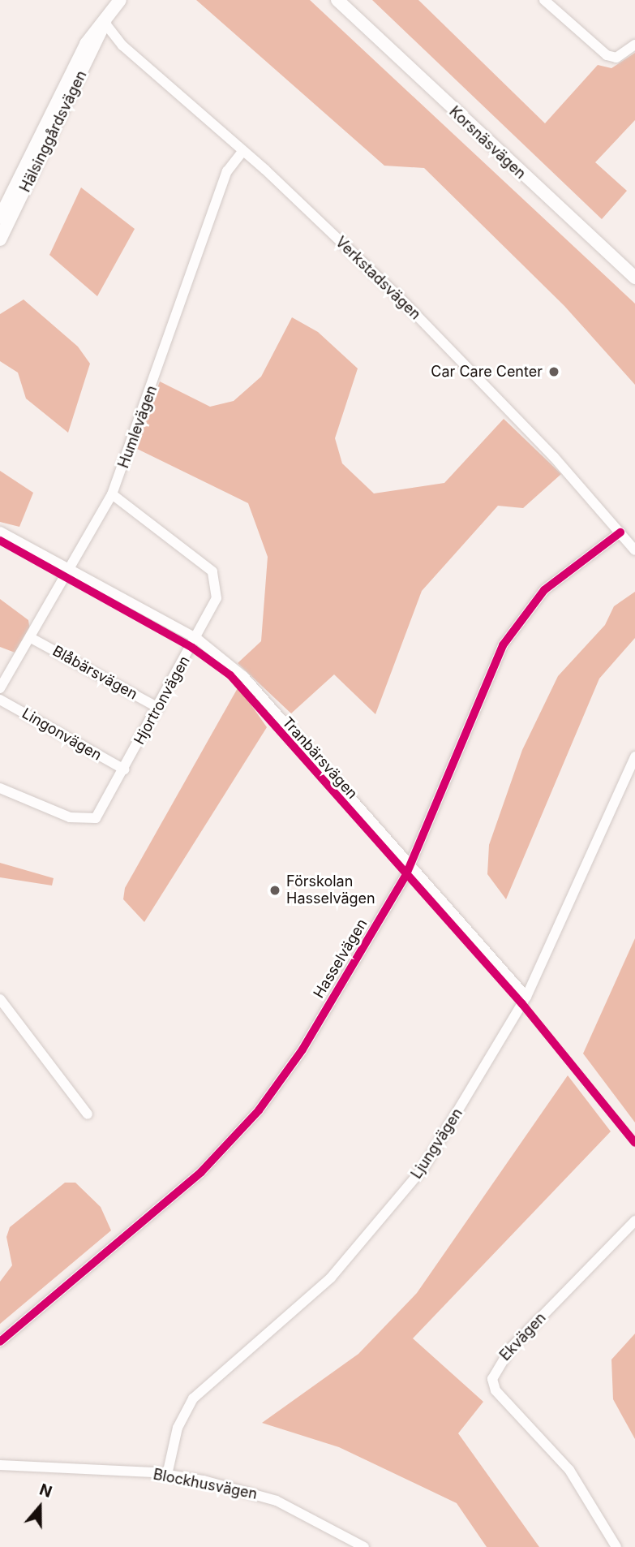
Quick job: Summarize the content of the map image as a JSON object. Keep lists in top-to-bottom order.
{
  "streets": {
    "street": [
      "Hälsinggårdsvägen",
      "Korsnäsvägen",
      "Verkstadsvägen",
      "Humlevägen",
      "Blåbärsvägen",
      "Hjortronvägen",
      "Lingonvägen",
      "Tranbärsvägen",
      "Hasselvägen",
      "Ljungvägen",
      "Ekvägen",
      "Blockhusvägen"
    ]
  },
  "crossings": [
    ["Hälsinggårdsvägen", "Verkstadsvägen"],
    ["Verkstadsvägen", "Humlevägen"],
    ["Verkstadsvägen", "Hasselvägen"],
    ["Humlevägen", "Blåbärsvägen"],
    ["Humlevägen", "Hjortronvägen"],
    ["Humlevägen", "Tranbärsvägen"],
    ["Blåbärsvägen", "Hjortronvägen"],
    ["Hjortronvägen", "Lingonvägen"],
    ["Hjortronvägen", "Tranbärsvägen"],
    ["Tranbärsvägen", "Hasselvägen"],
    ["Tranbärsvägen", "Ljungvägen"],
    ["Ljungvägen", "Blockhusvägen"]
  ],
  "places": ["Car Care Center", "Förskolan Hasselvägen"],
  "north": "top"
}
